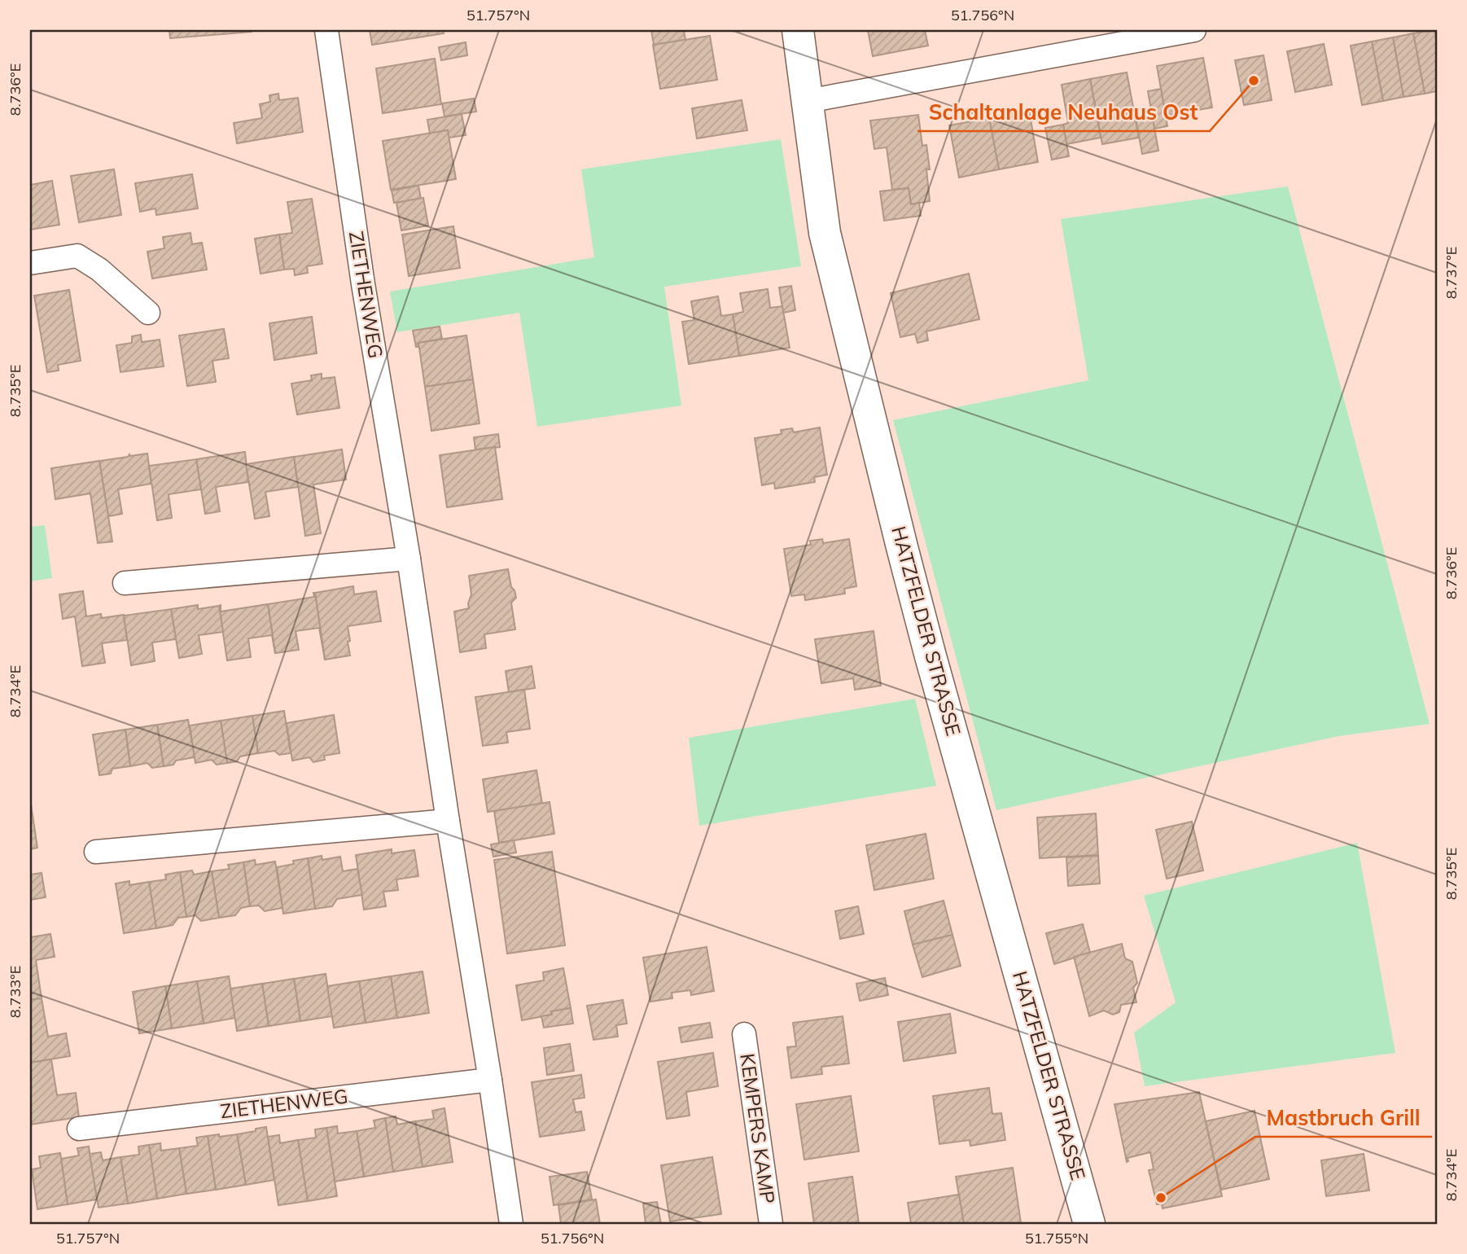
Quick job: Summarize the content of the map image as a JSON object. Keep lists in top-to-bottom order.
{
  "streets": {
    "street": ["ZIETHENWEG", "HATZFELDER STRASSE", "KEMPERS KAMP"]
  },
  "places": ["Schaltanlage Neuhaus Ost", "Mastbruch Grill"],
  "coordinates": [
    "51.757°N",
    "51.756°N",
    "8.736°E",
    "8.737°E",
    "8.735°E",
    "8.734°E",
    "8.733°E",
    "51.755°N"
  ]
}
